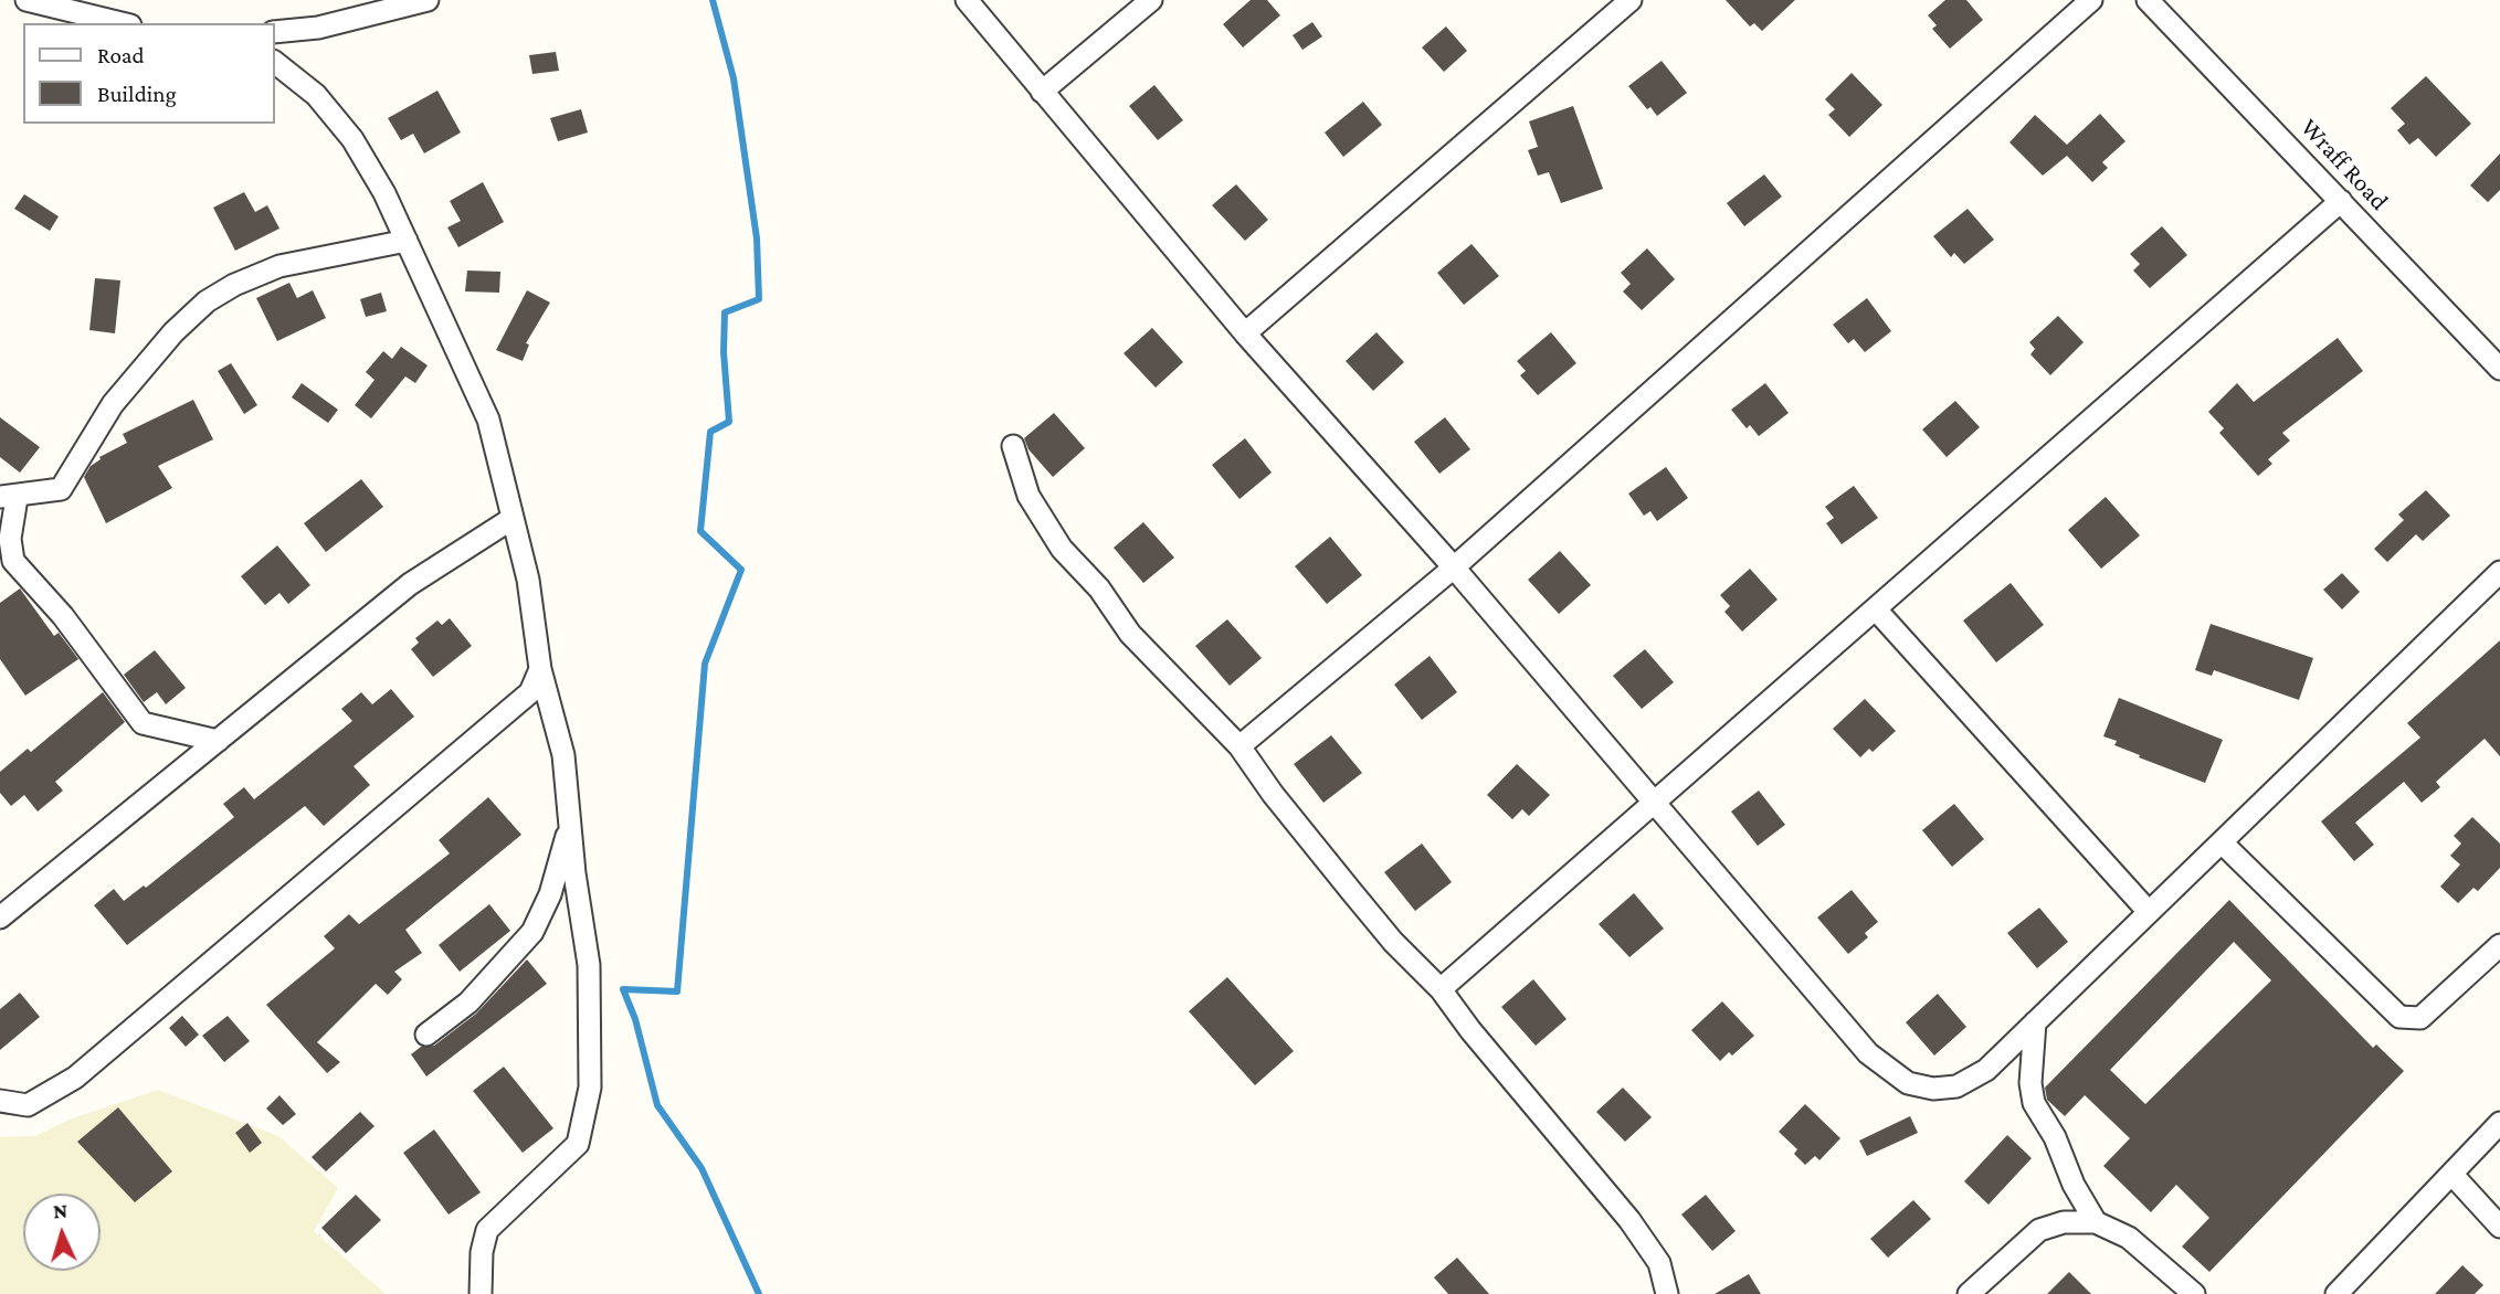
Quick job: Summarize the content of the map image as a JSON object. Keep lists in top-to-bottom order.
{
  "streets": {
    "street": ["Wraff Road"]
  },
  "legend": ["Road", "Building"],
  "north": "top"
}
